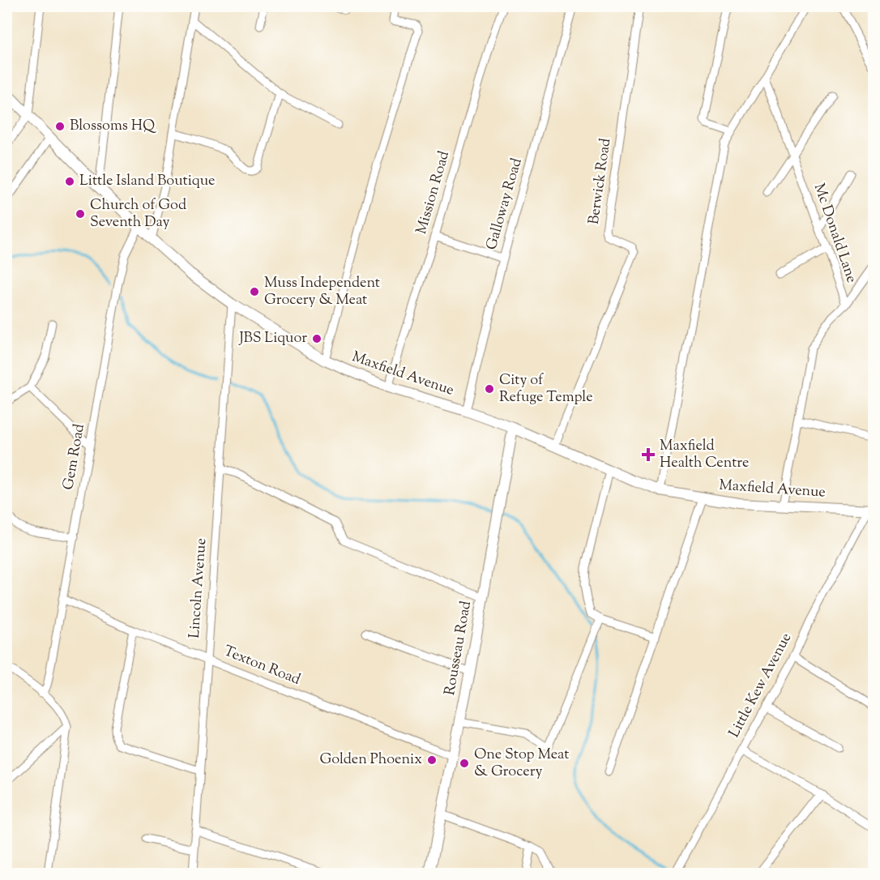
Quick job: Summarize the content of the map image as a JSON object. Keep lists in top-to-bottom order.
{
  "streets": {
    "main road": ["Maxfield Avenue", "Rousseau Road"],
    "street": [
      "Berwick Road",
      "Mission Road",
      "Galloway Road",
      "Mc Donald Lane",
      "Gem Road",
      "Lincoln Avenue",
      "Texton Road",
      "Little Kew Avenue"
    ]
  },
  "crossings": [
    ["Berwick Road", "Maxfield Avenue"],
    ["Mission Road", "Maxfield Avenue"],
    ["Galloway Road", "Maxfield Avenue"],
    ["Mc Donald Lane", "Maxfield Avenue"],
    ["Maxfield Avenue", "Gem Road"],
    ["Maxfield Avenue", "Lincoln Avenue"],
    ["Maxfield Avenue", "Rousseau Road"],
    ["Maxfield Avenue", "Little Kew Avenue"],
    ["Gem Road", "Texton Road"],
    ["Lincoln Avenue", "Texton Road"],
    ["Rousseau Road", "Texton Road"]
  ],
  "places": {
    "other": [
      "Blossoms HQ",
      "Little Island Boutique",
      "Church of God Seventh Day",
      "Muss Independent Grocery & Meat",
      "JBS Liquor",
      "City of Refuge Temple",
      "Golden Phoenix",
      "One Stop Meat & Grocery"
    ],
    "health": ["Maxfield Health Centre"]
  }
}
